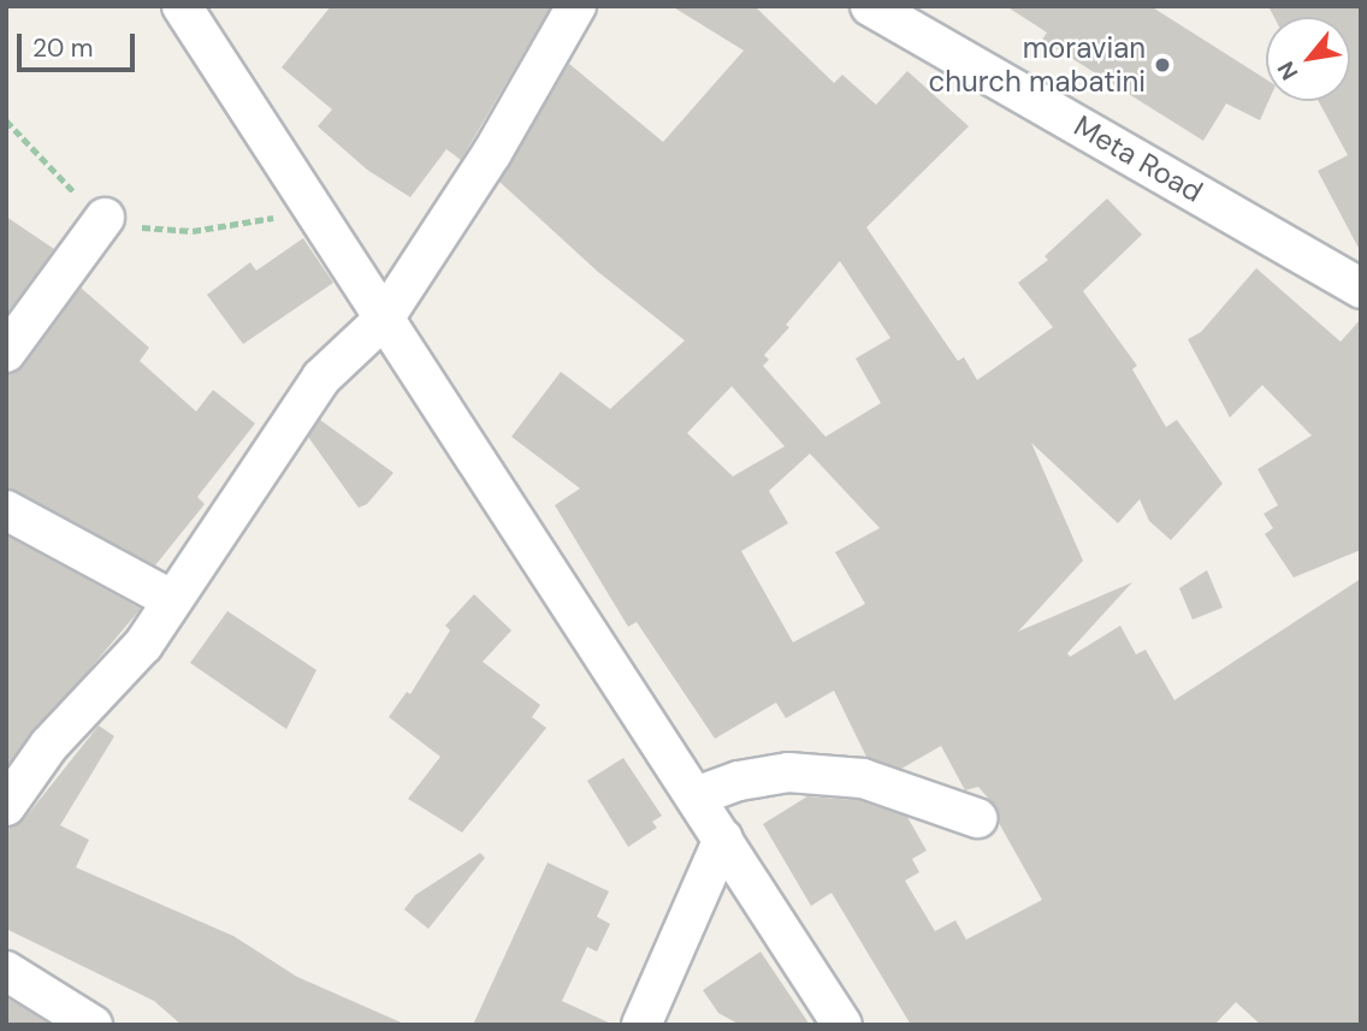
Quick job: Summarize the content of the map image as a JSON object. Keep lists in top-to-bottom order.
{
  "streets": {
    "street": ["Meta Road"]
  },
  "places": ["moravian church mabatini"],
  "scale_bar": "20 m",
  "north": "bottom left"
}
